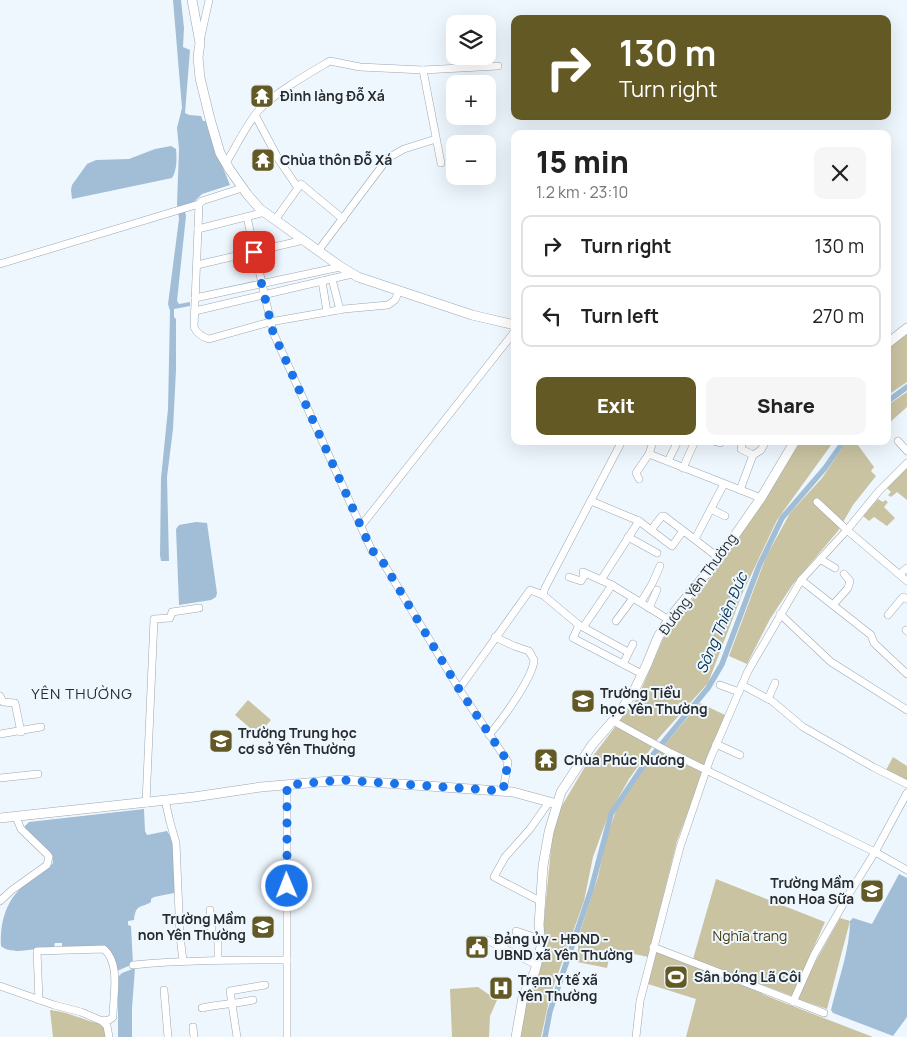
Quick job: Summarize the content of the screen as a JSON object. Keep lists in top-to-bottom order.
{
  "streets": {
    "main road": ["Đường Yên Thường"]
  },
  "districts": ["YÊN THƯỜNG"],
  "water": ["Sông Thiên Đức"],
  "parks": ["Nghĩa trang"],
  "places": {
    "temple": ["Đình làng Đỗ Xá", "Chùa thôn Đỗ Xá", "Chùa Phúc Nương"],
    "school or university": [
      "Trường Tiểu học Yên Thường",
      "Trường Trung học cơ sở Yên Thường",
      "Trường Mầm non Hoa Sữa",
      "Trường Mầm non Yên Thường"
    ],
    "public building": ["Đảng ủy - HĐND - UBND xã Yên Thường"],
    "sports": ["Sân bóng Lã Côi"],
    "hospital": ["Trạm Y tế xã Yên Thường"]
  },
  "page": {
    "map_buttons": ["+", "−"],
    "turn": ["130 m", "Turn right"],
    "heading": ["15 min", "1.2 km · 23:10"],
    "list": [
      {
        "name": "Turn right",
        "value": "130 m"
      },
      {
        "name": "Turn left",
        "value": "270 m"
      }
    ],
    "buttons": ["Exit", "Share"]
  }
}
